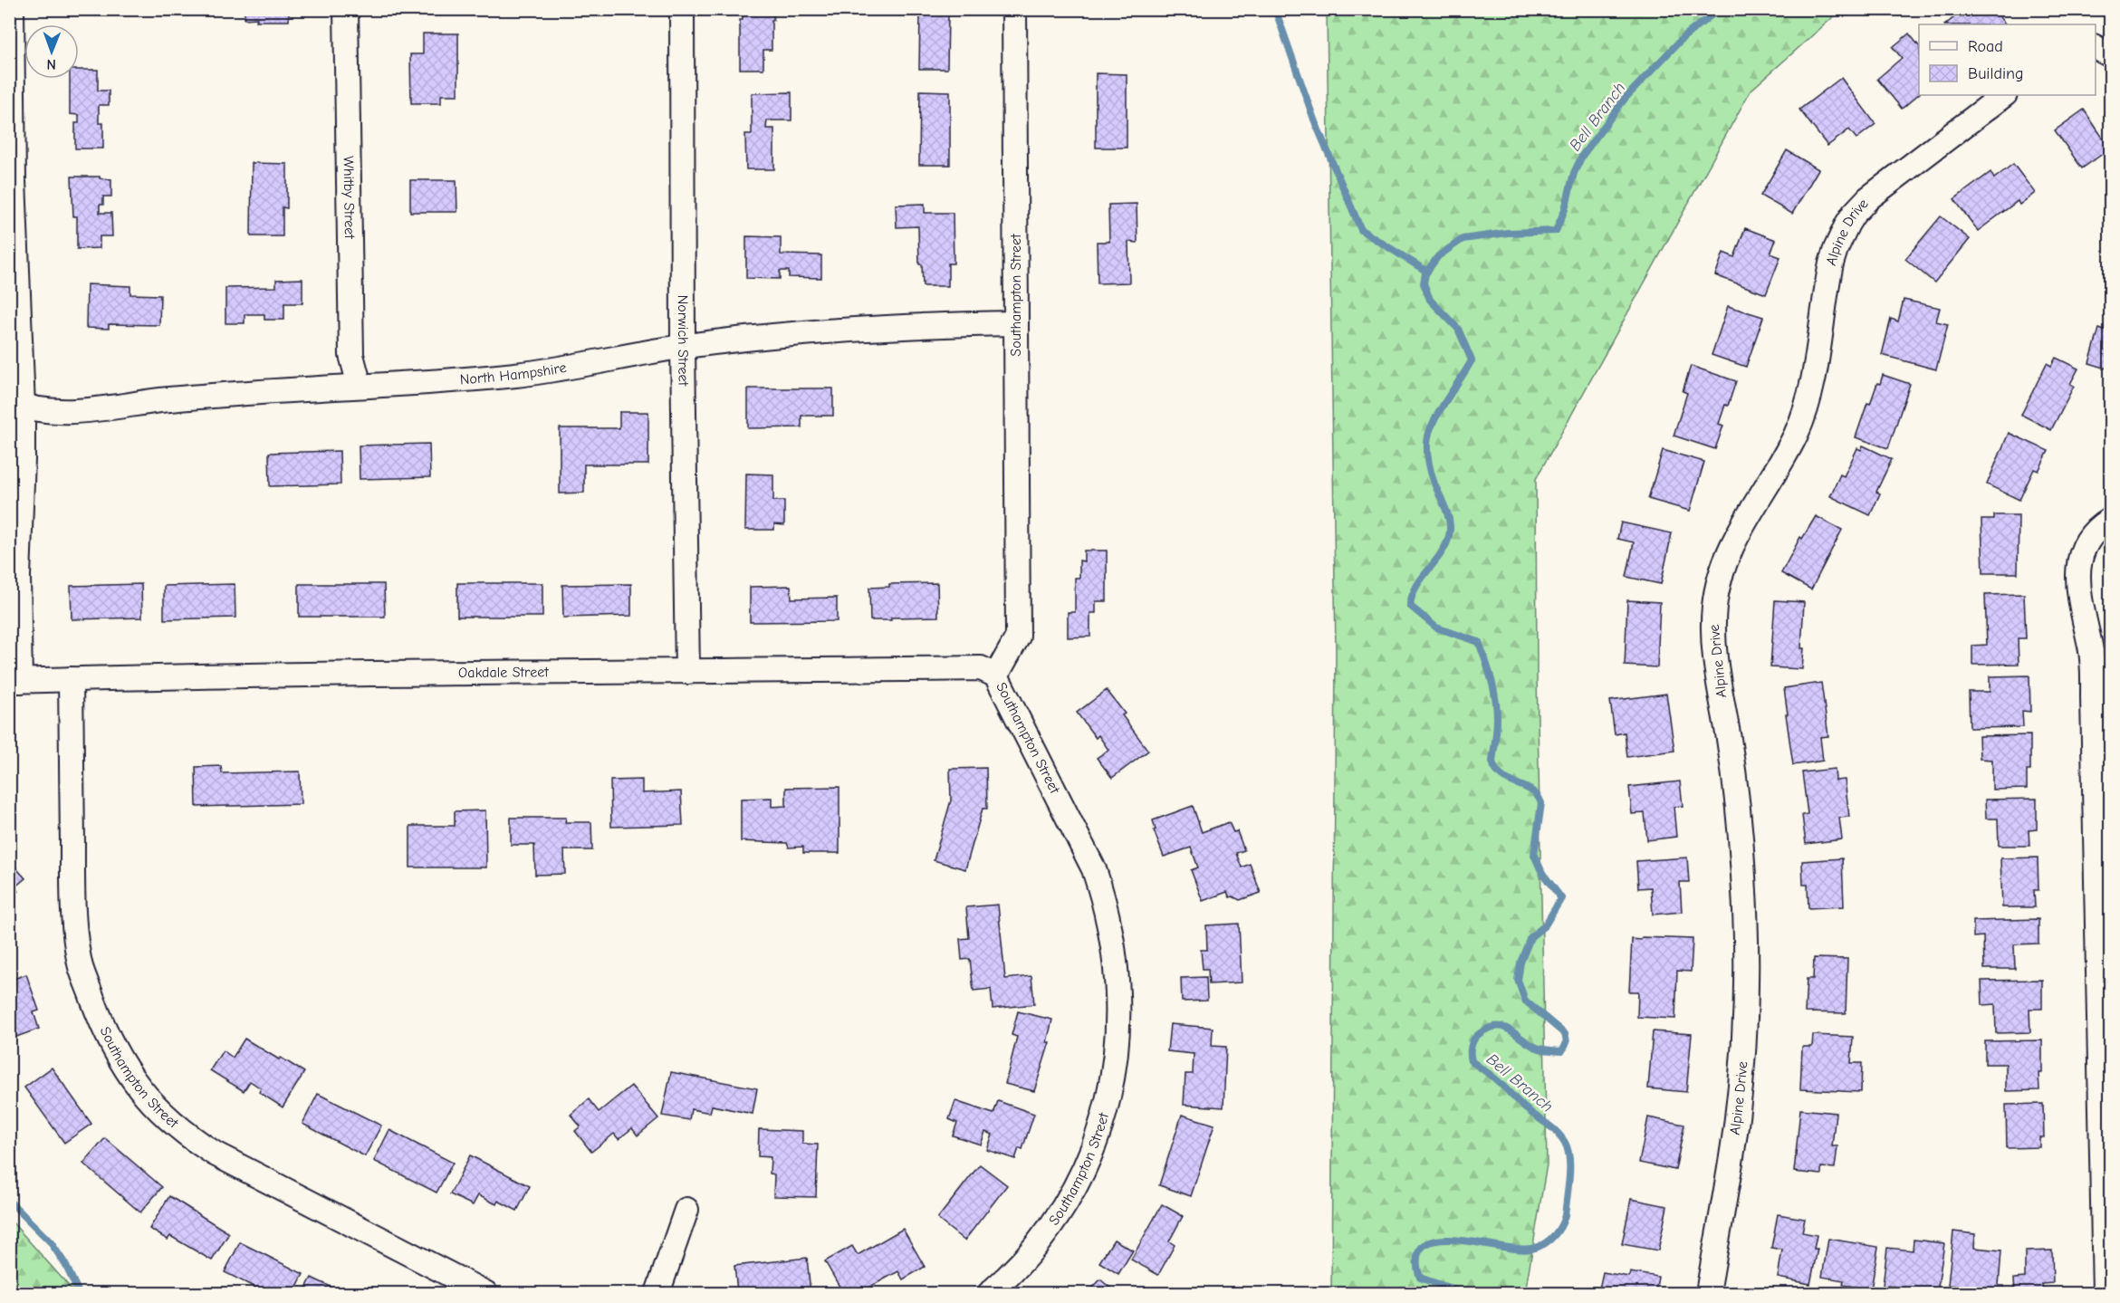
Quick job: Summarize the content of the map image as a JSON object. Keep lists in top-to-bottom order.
{
  "streets": {
    "street": [
      "Whitby Street",
      "Alpine Drive",
      "Southampton Street",
      "Norwich Street",
      "North Hampshire",
      "Oakdale Street"
    ]
  },
  "crossings": [
    ["Whitby Street", "North Hampshire"],
    ["Southampton Street", "North Hampshire"],
    ["Southampton Street", "Oakdale Street"],
    ["Norwich Street", "North Hampshire"],
    ["Norwich Street", "Oakdale Street"]
  ],
  "water": ["Bell Branch"],
  "legend": ["Road", "Building"],
  "north": "bottom"
}
